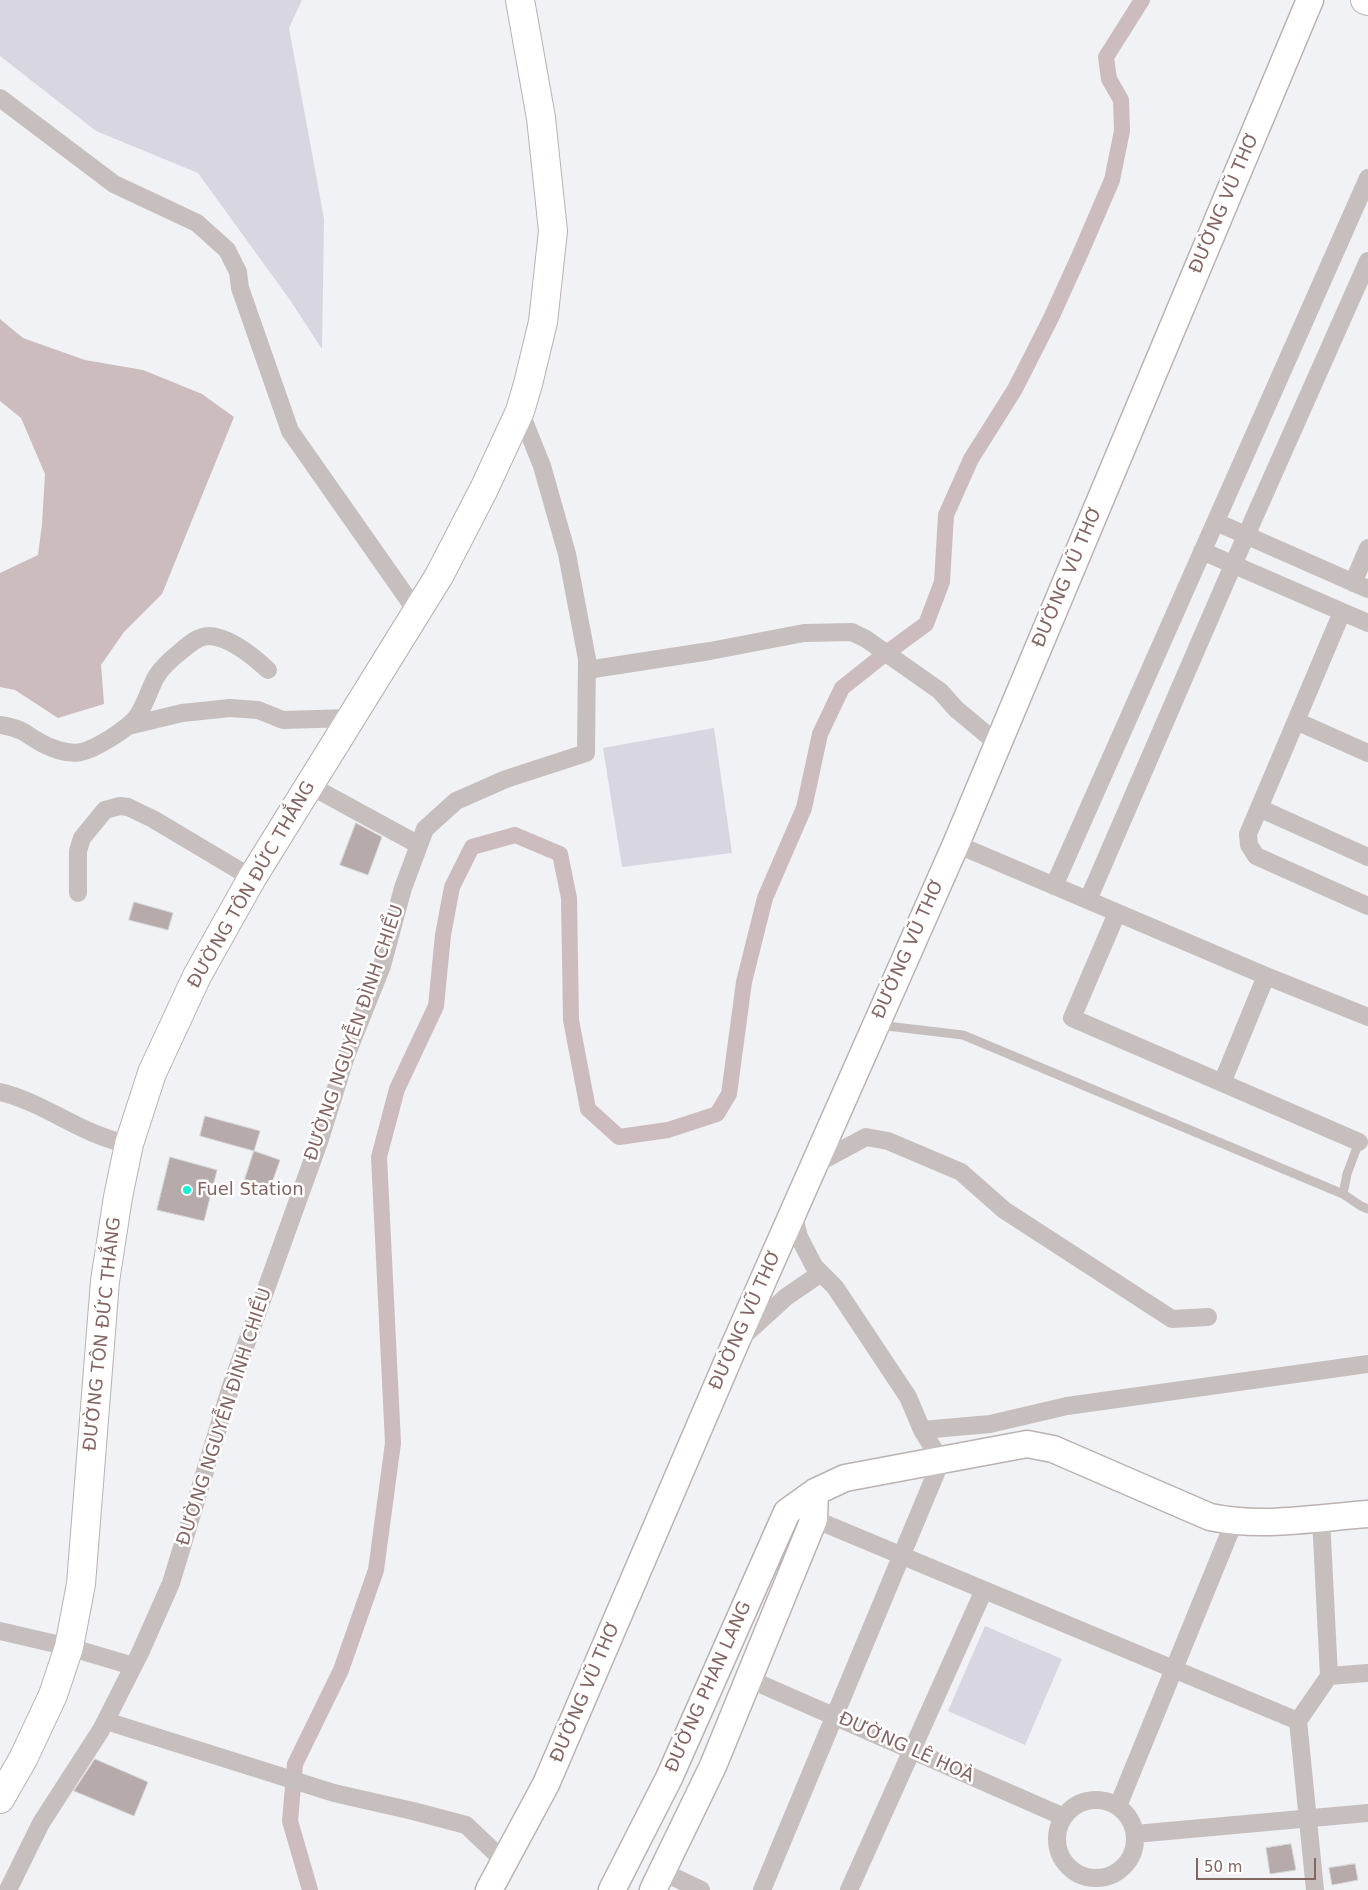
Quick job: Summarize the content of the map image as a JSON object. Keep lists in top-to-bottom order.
{
  "streets": {
    "highway": ["ĐƯỜNG TÔN ĐỨC THẮNG"],
    "main road": ["ĐƯỜNG VŨ THƠ", "ĐƯỜNG PHAN LANG"],
    "street": ["ĐƯỜNG NGUYỄN ĐÌNH CHIỂU", "ĐƯỜNG LÊ HOÀ"]
  },
  "crossings": [
    ["ĐƯỜNG TÔN ĐỨC THẮNG", "ĐƯỜNG NGUYỄN ĐÌNH CHIỂU"],
    ["ĐƯỜNG PHAN LANG", "ĐƯỜNG LÊ HOÀ"]
  ],
  "places": ["Fuel Station"],
  "scale_bar": "50 m"
}
